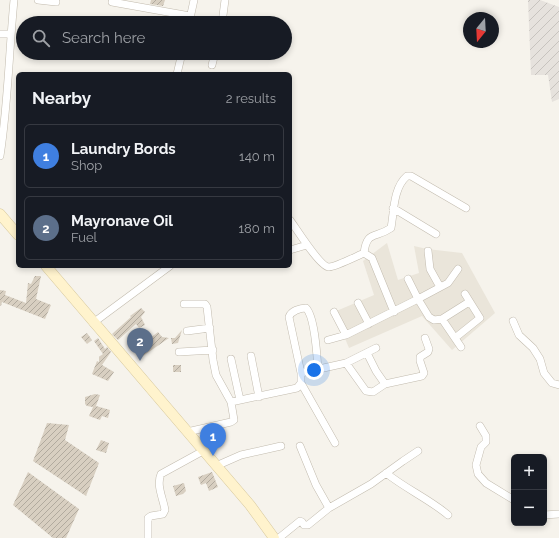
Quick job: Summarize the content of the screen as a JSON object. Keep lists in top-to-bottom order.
{
  "north": "bottom",
  "page": {
    "search": "Search here",
    "heading": ["Nearby", "2 results"],
    "list": [
      {
        "mark": "1",
        "name": "Laundry Bords",
        "note": "Shop",
        "value": "140 m"
      },
      {
        "mark": "2",
        "name": "Mayronave Oil",
        "note": "Fuel",
        "value": "180 m"
      }
    ],
    "pins": ["2", "1"],
    "map_buttons": ["+", "−"]
  }
}
